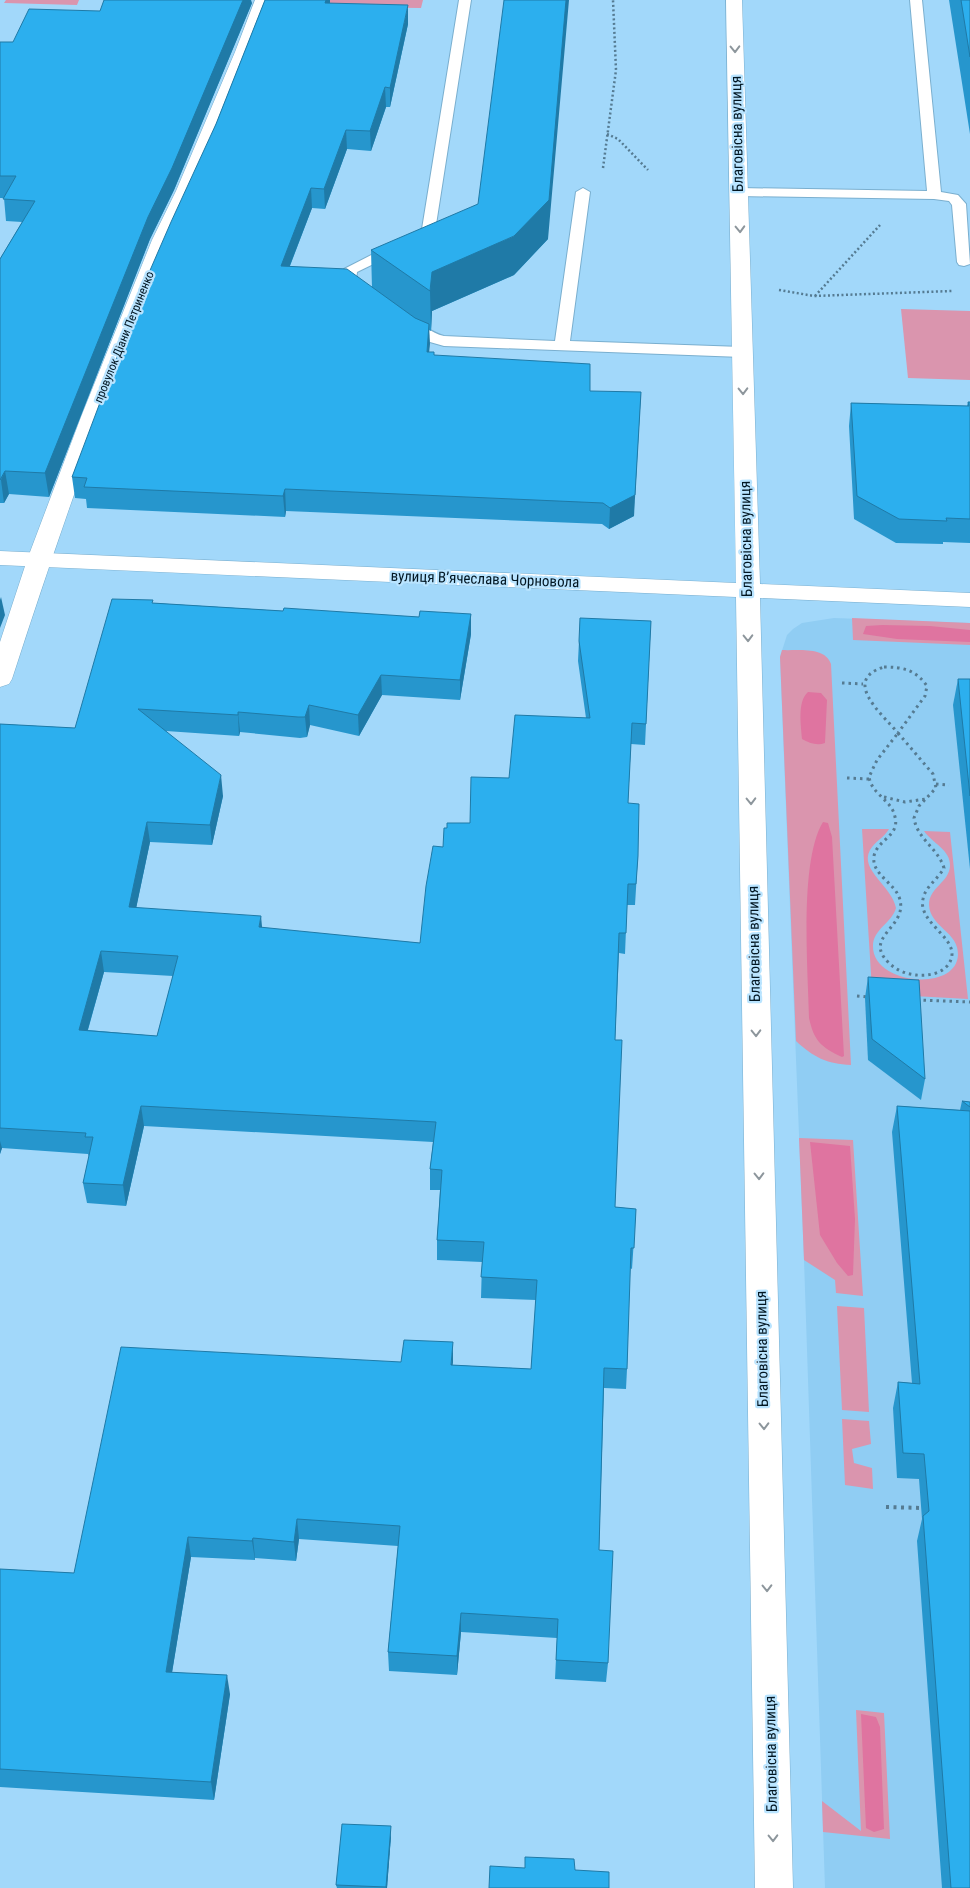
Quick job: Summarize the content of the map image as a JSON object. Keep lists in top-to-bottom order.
{
  "streets": {
    "main road": ["Благовісна вулиця", "провулок Діани Петриненко", "вулиця Вʼячеслава Чорновола"]
  },
  "crossings": [
    ["Благовісна вулиця", "вулиця Вʼячеслава Чорновола"],
    ["провулок Діани Петриненко", "вулиця Вʼячеслава Чорновола"]
  ],
  "one_way": ["Благовісна вулиця"]
}
